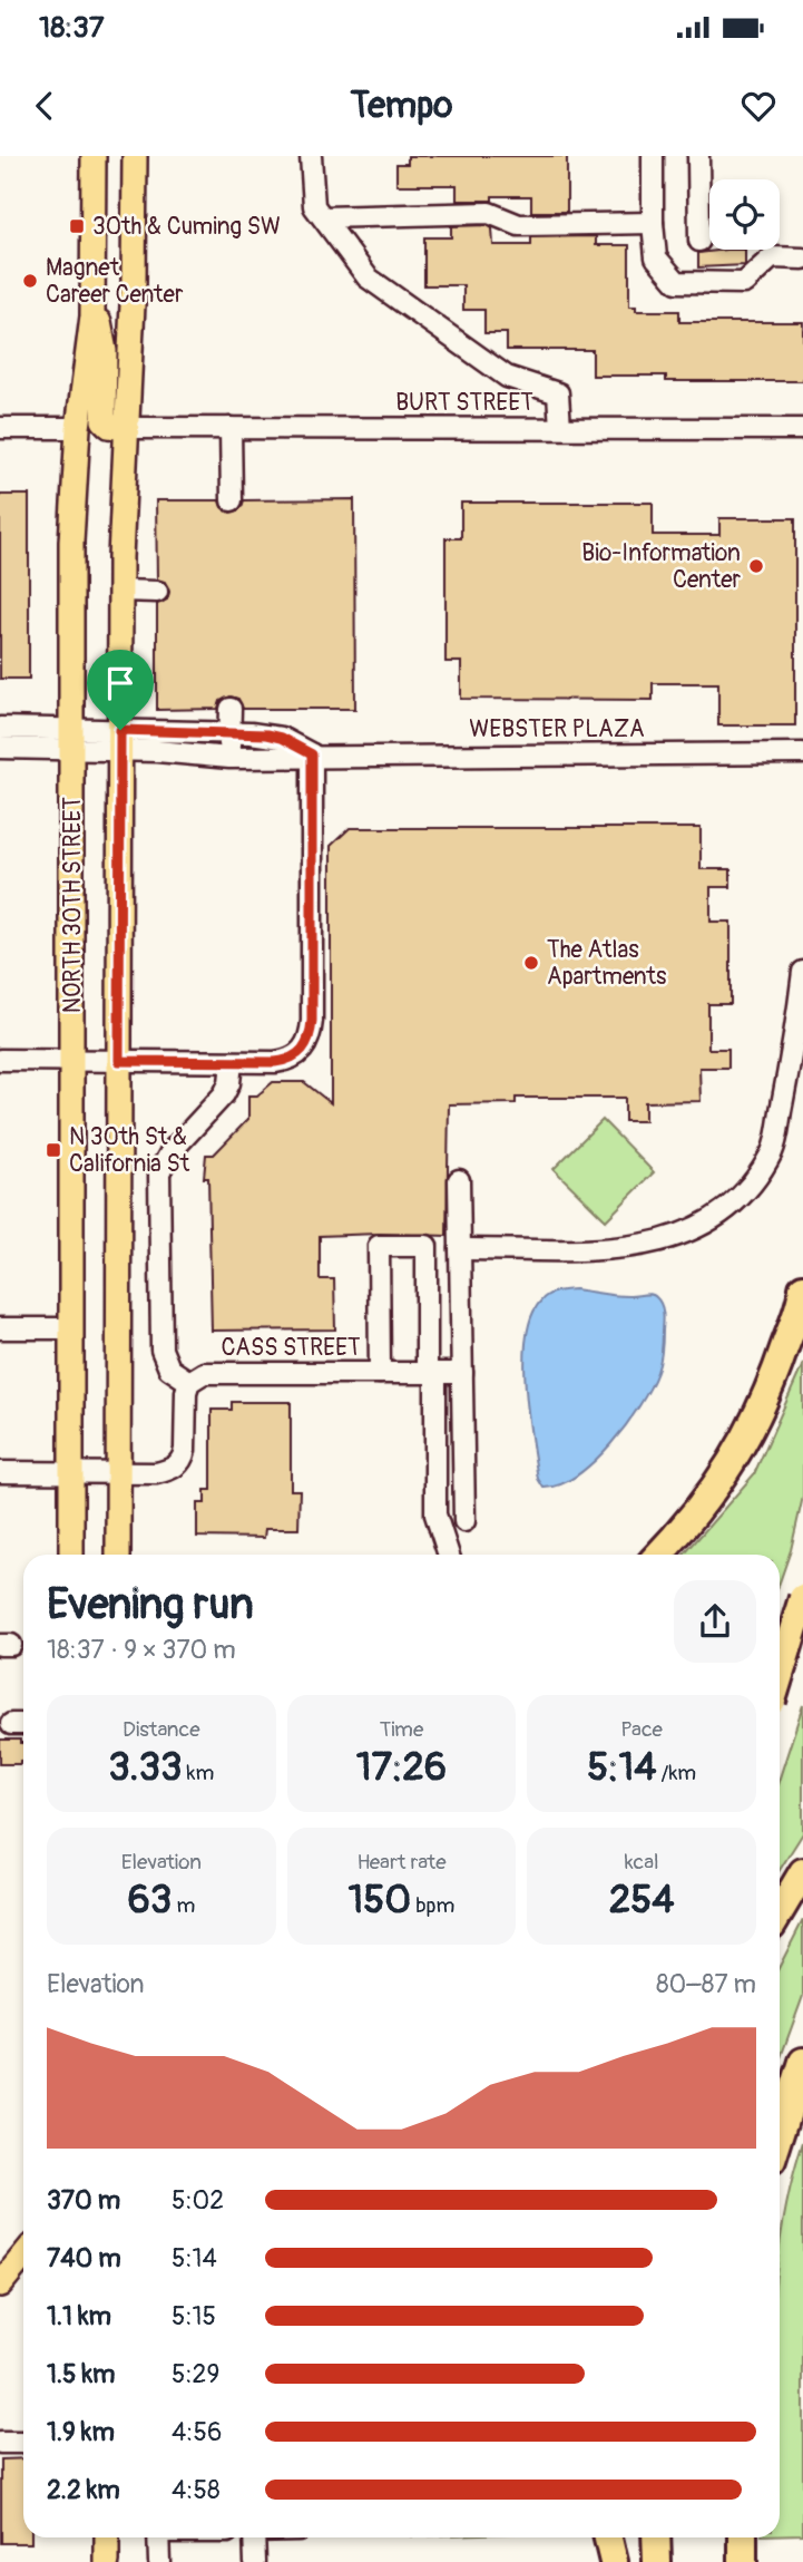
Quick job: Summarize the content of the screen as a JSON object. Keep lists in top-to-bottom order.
{
  "streets": {
    "main road": ["NORTH 30TH STREET"],
    "street": ["BURT STREET", "WEBSTER PLAZA", "CASS STREET"]
  },
  "crossings": [
    ["BURT STREET", "NORTH 30TH STREET"],
    ["WEBSTER PLAZA", "NORTH 30TH STREET"]
  ],
  "places": {
    "transit": ["30th & Cuming SW", "N 30th St & California St"],
    "other": ["Magnet Career Center", "Bio-Information Center", "The Atlas Apartments"]
  },
  "page": {
    "status": "18:37",
    "header": "Tempo",
    "heading": ["Evening run", "18:37 · 9 × 370 m"],
    "stats": [
      ["Distance", "3.33 km"],
      ["Time", "17:26"],
      ["Pace", "5:14 /km"],
      ["Elevation", "63 m"],
      ["Heart rate", "150 bpm"],
      ["kcal", "254"]
    ],
    "chart": ["Elevation", "80–87 m"],
    "list": [
      {
        "name": "370 m",
        "note": "5:02"
      },
      {
        "name": "740 m",
        "note": "5:14"
      },
      {
        "name": "1.1 km",
        "note": "5:15"
      },
      {
        "name": "1.5 km",
        "note": "5:29"
      },
      {
        "name": "1.9 km",
        "note": "4:56"
      },
      {
        "name": "2.2 km",
        "note": "4:58"
      }
    ]
  }
}
